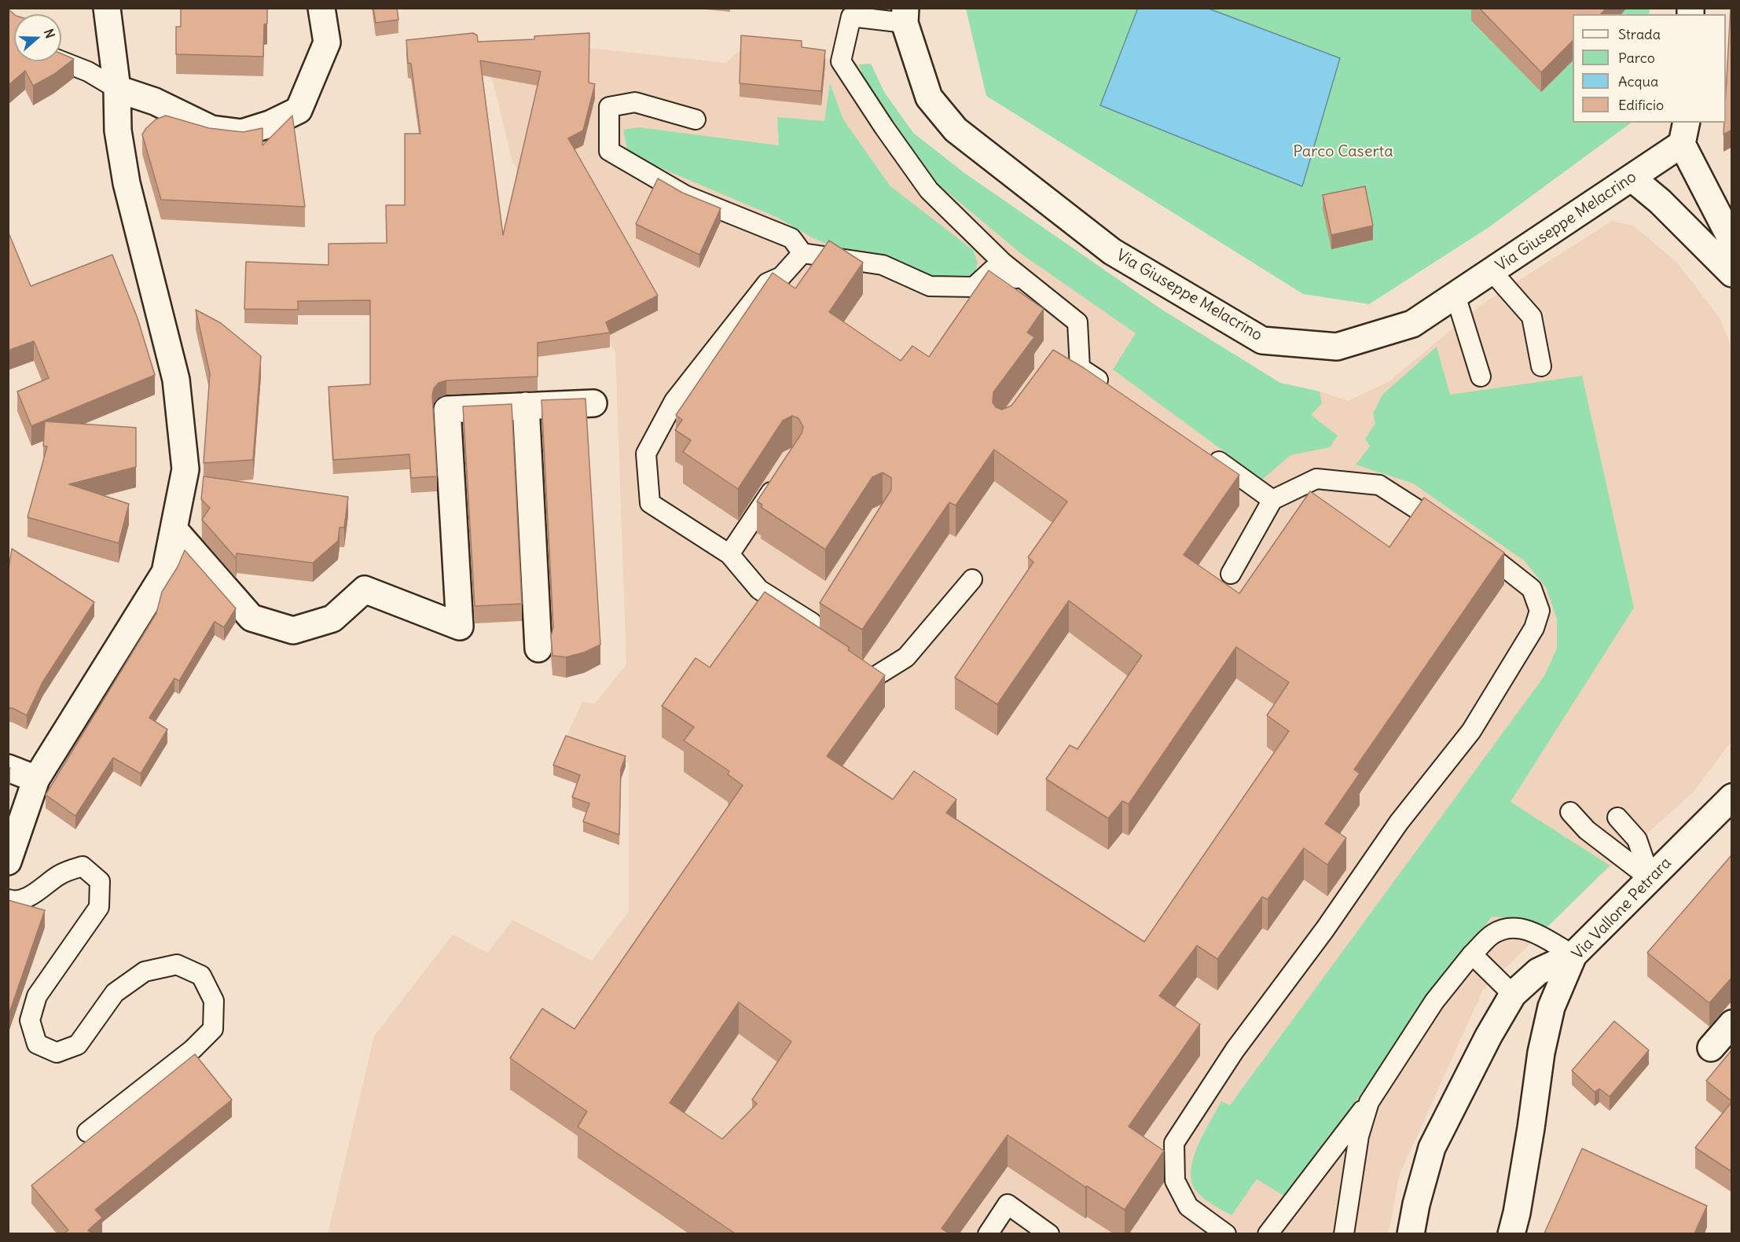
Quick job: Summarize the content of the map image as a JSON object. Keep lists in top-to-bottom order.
{
  "streets": {
    "main road": ["Via Giuseppe Melacrino", "Via Vallone Petrara"]
  },
  "parks": ["Parco Caserta"],
  "legend": [
    "Strada",
    "Parco",
    "Acqua",
    "Edificio"
  ],
  "north": "right"
}
